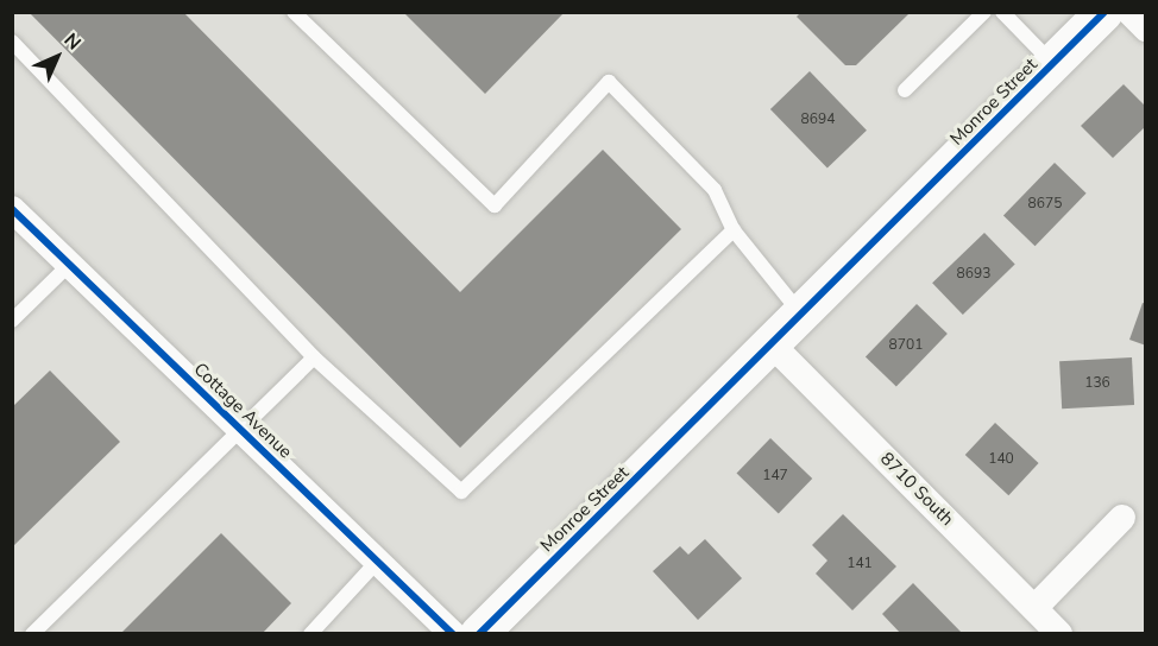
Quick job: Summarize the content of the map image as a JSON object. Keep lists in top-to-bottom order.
{
  "streets": {
    "street": ["Monroe Street", "Cottage Avenue", "8710 South"]
  },
  "crossings": [
    ["Monroe Street", "8710 South"]
  ],
  "house_numbers": [
    "8694",
    "8675",
    "8693",
    "8701",
    "136",
    "140",
    "147",
    "141"
  ],
  "north": "top right"
}
